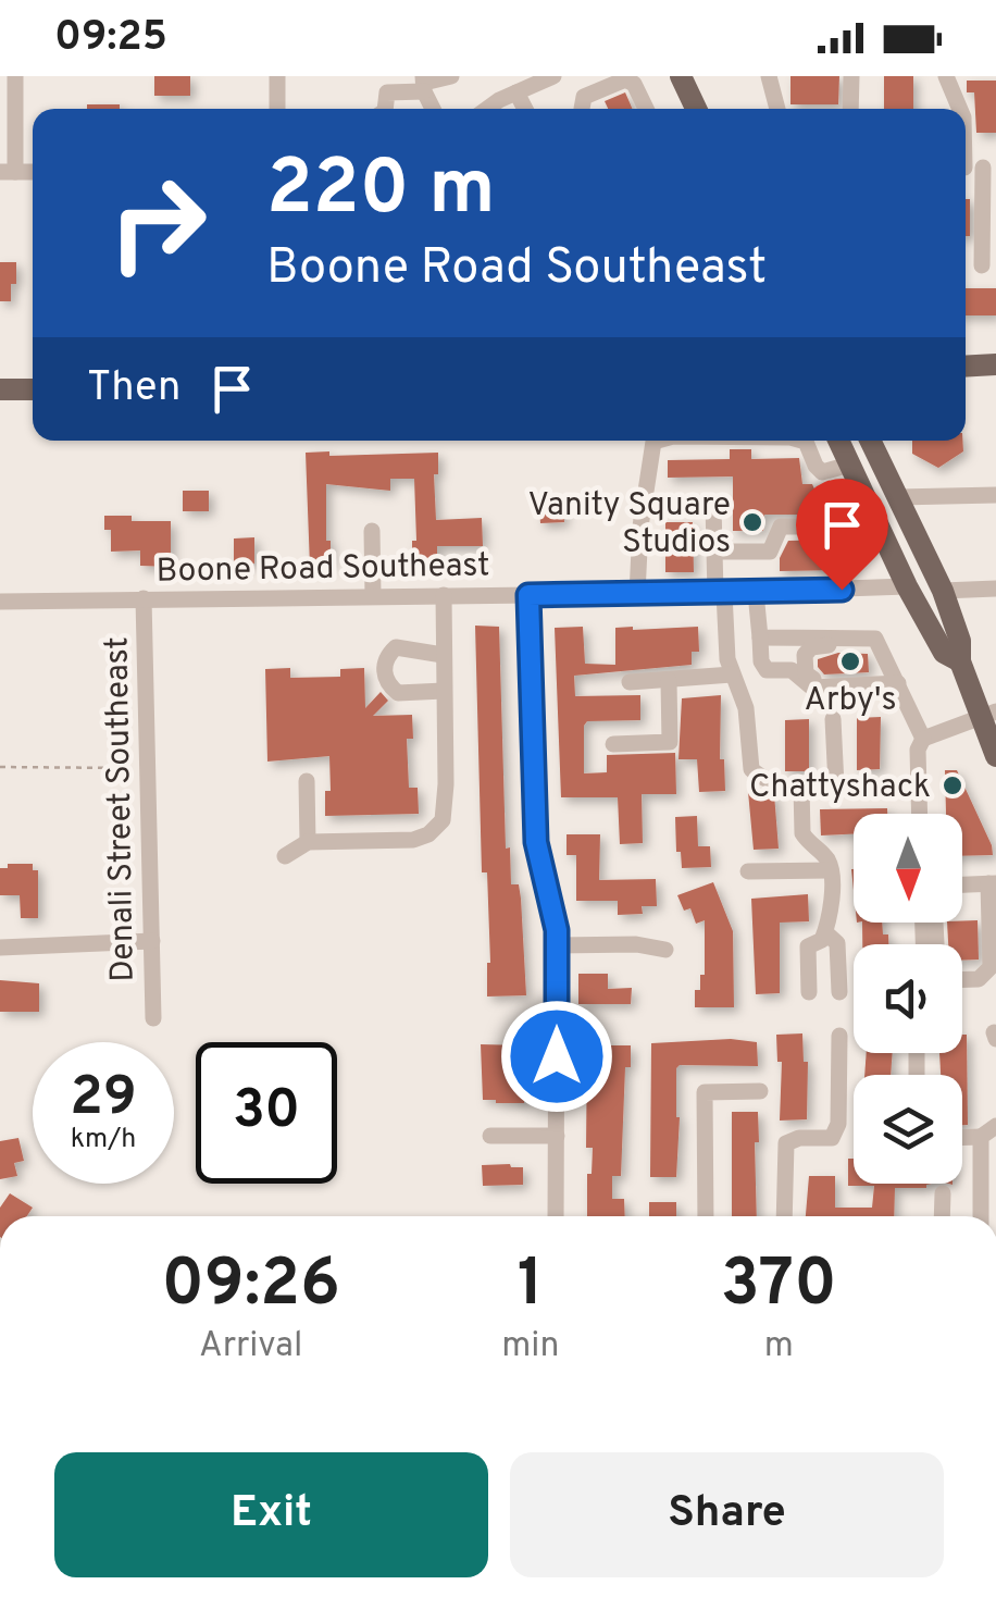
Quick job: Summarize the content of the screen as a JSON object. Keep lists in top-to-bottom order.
{
  "streets": {
    "street": ["Boone Road Southeast", "Denali Street Southeast"]
  },
  "crossings": [
    ["Boone Road Southeast", "Denali Street Southeast"]
  ],
  "places": ["Vanity Square Studios", "Arby's", "Chattyshack"],
  "north": "bottom",
  "page": {
    "status": "09:25",
    "turn": ["220 m", "Boone Road Southeast"],
    "then": "Then",
    "speed": "29 km/h",
    "limit": "30",
    "eta": [
      "09:26",
      "Arrival",
      "1",
      "min",
      "370",
      "m"
    ],
    "buttons": ["Exit", "Share"]
  }
}
